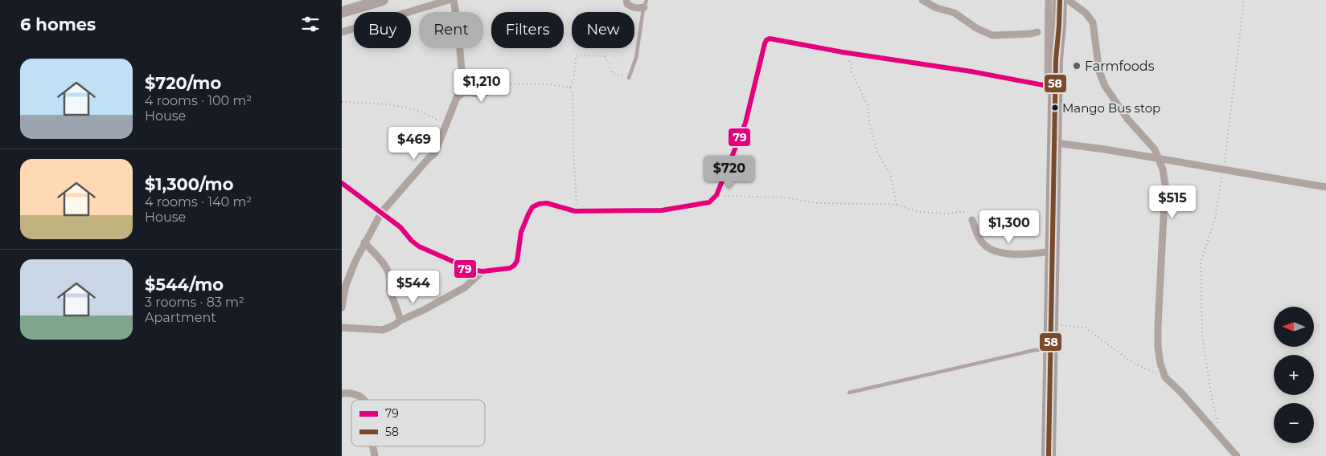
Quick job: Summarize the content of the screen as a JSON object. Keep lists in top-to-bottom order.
{
  "places": ["Farmfoods", "Mango Bus stop"],
  "lines": ["transit line 58", "transit line 79"],
  "legend": ["79", "58"],
  "north": "left",
  "page": {
    "heading": "6 homes",
    "chip": [
      "Buy",
      "Rent",
      "Filters",
      "New"
    ],
    "list": [
      {
        "name": "$720/mo",
        "note": "4 rooms · 100 m² · House"
      },
      {
        "name": "$1,300/mo",
        "note": "4 rooms · 140 m² · House"
      },
      {
        "name": "$544/mo",
        "note": "3 rooms · 83 m² · Apartment"
      }
    ],
    "price": [
      "$1,210",
      "$469",
      "$720",
      "$515",
      "$1,300",
      "$544"
    ],
    "map_buttons": ["+", "−"]
  }
}
